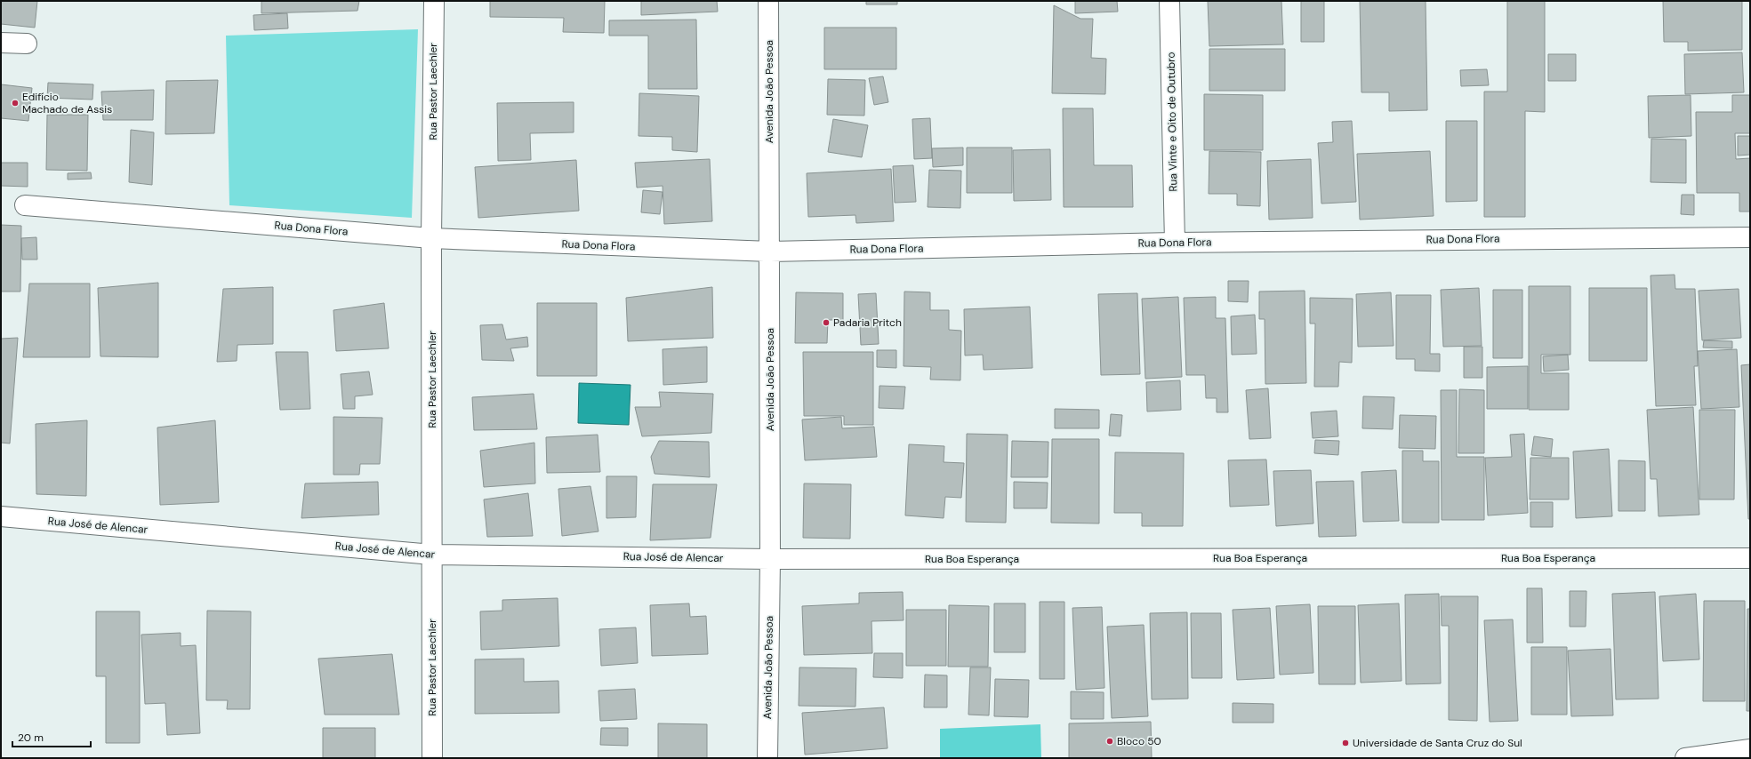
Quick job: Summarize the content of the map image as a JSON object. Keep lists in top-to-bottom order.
{
  "streets": {
    "street": [
      "Rua Pastor Laechler",
      "Avenida João Pessoa",
      "Rua Vinte e Oito de Outubro",
      "Rua Dona Flora",
      "Rua José de Alencar",
      "Rua Boa Esperança"
    ]
  },
  "crossings": [
    ["Rua Pastor Laechler", "Rua Dona Flora"],
    ["Rua Pastor Laechler", "Rua José de Alencar"],
    ["Avenida João Pessoa", "Rua Dona Flora"],
    ["Avenida João Pessoa", "Rua José de Alencar"],
    ["Avenida João Pessoa", "Rua Boa Esperança"],
    ["Rua Vinte e Oito de Outubro", "Rua Dona Flora"],
    ["Rua José de Alencar", "Rua Boa Esperança"]
  ],
  "places": [
    "Edifício Machado de Assis",
    "Padaria Pritch",
    "Bloco 50",
    "Universidade de Santa Cruz do Sul"
  ],
  "scale_bar": "20 m"
}
